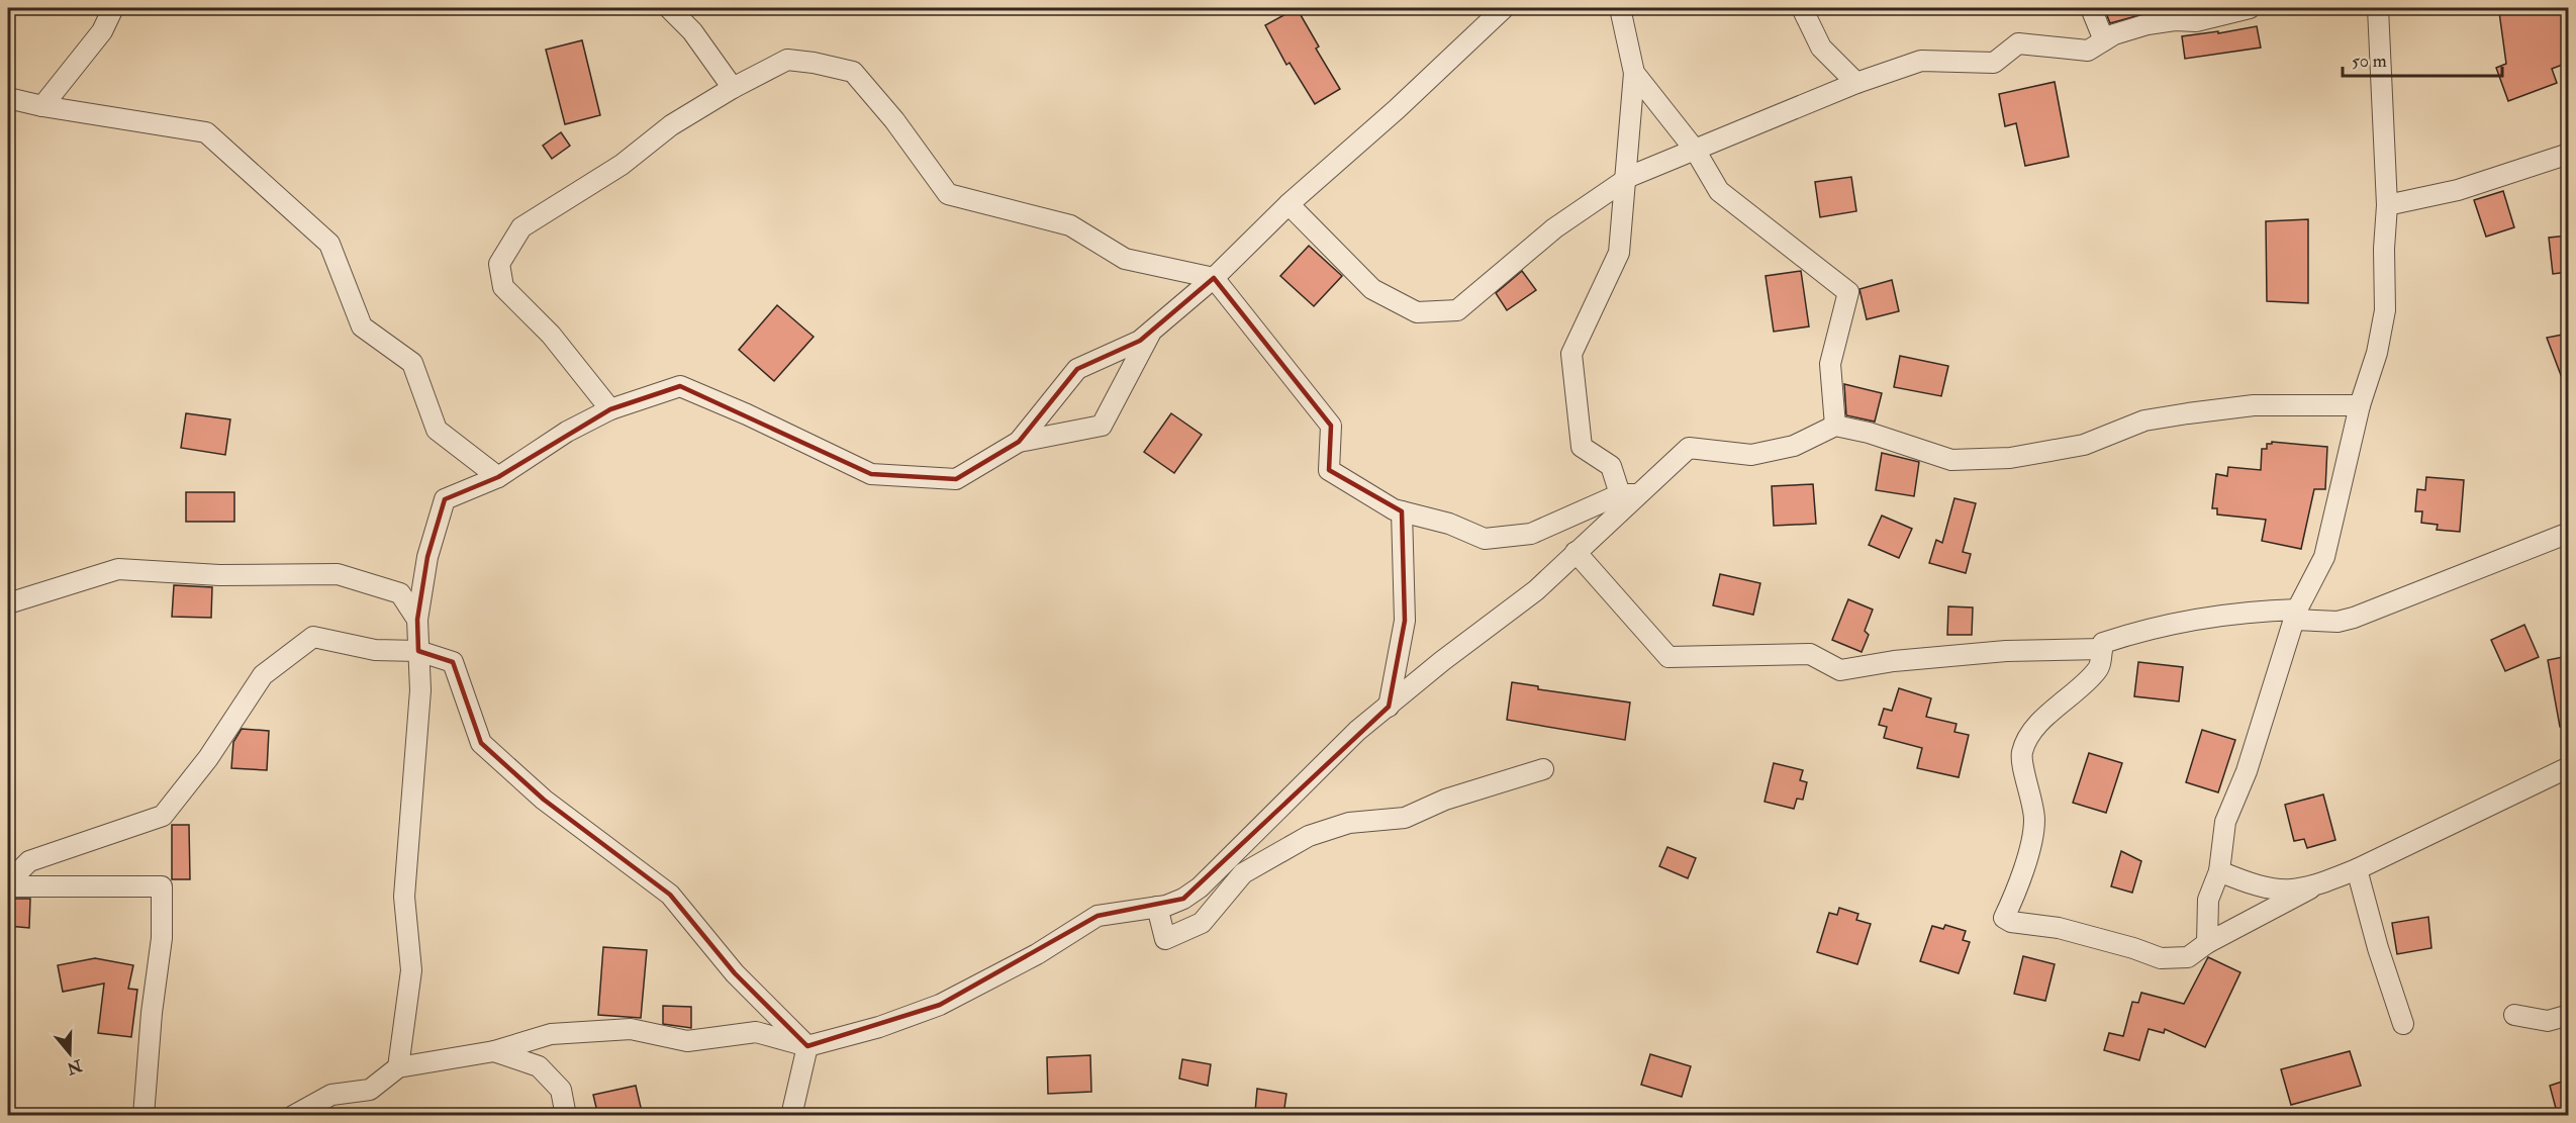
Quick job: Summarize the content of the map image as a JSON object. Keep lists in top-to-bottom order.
{
  "scale_bar": "50 m",
  "north": "bottom"
}
